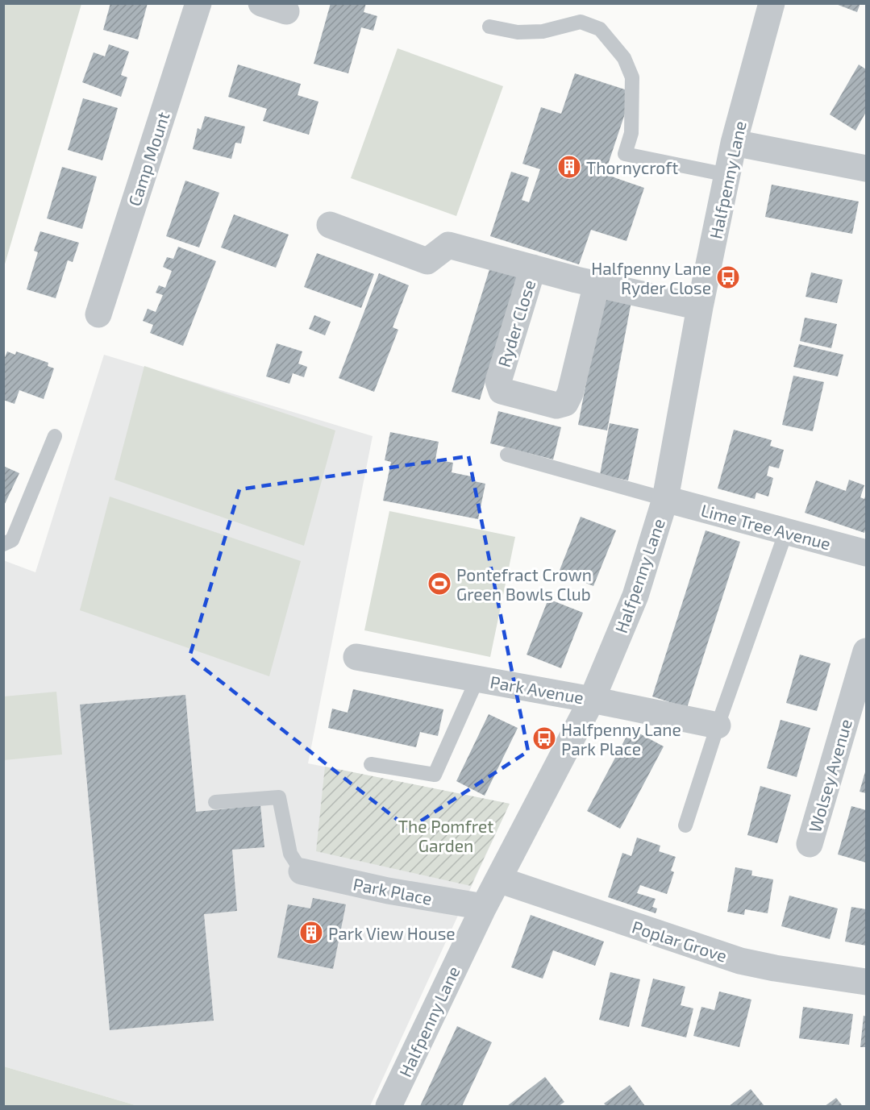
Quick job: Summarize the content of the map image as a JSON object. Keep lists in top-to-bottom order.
{
  "streets": {
    "street": [
      "Camp Mount",
      "Halfpenny Lane",
      "Ryder Close",
      "Lime Tree Avenue",
      "Park Avenue",
      "Wolsey Avenue",
      "Park Place",
      "Poplar Grove"
    ]
  },
  "crossings": [
    ["Halfpenny Lane", "Ryder Close"],
    ["Halfpenny Lane", "Lime Tree Avenue"],
    ["Halfpenny Lane", "Park Avenue"],
    ["Halfpenny Lane", "Park Place"],
    ["Halfpenny Lane", "Poplar Grove"]
  ],
  "parks": ["The Pomfret Garden"],
  "places": {
    "building": ["Thornycroft", "Park View House"],
    "bus stop": ["Halfpenny Lane Ryder Close", "Halfpenny Lane Park Place"],
    "sports": ["Pontefract Crown Green Bowls Club"]
  }
}
